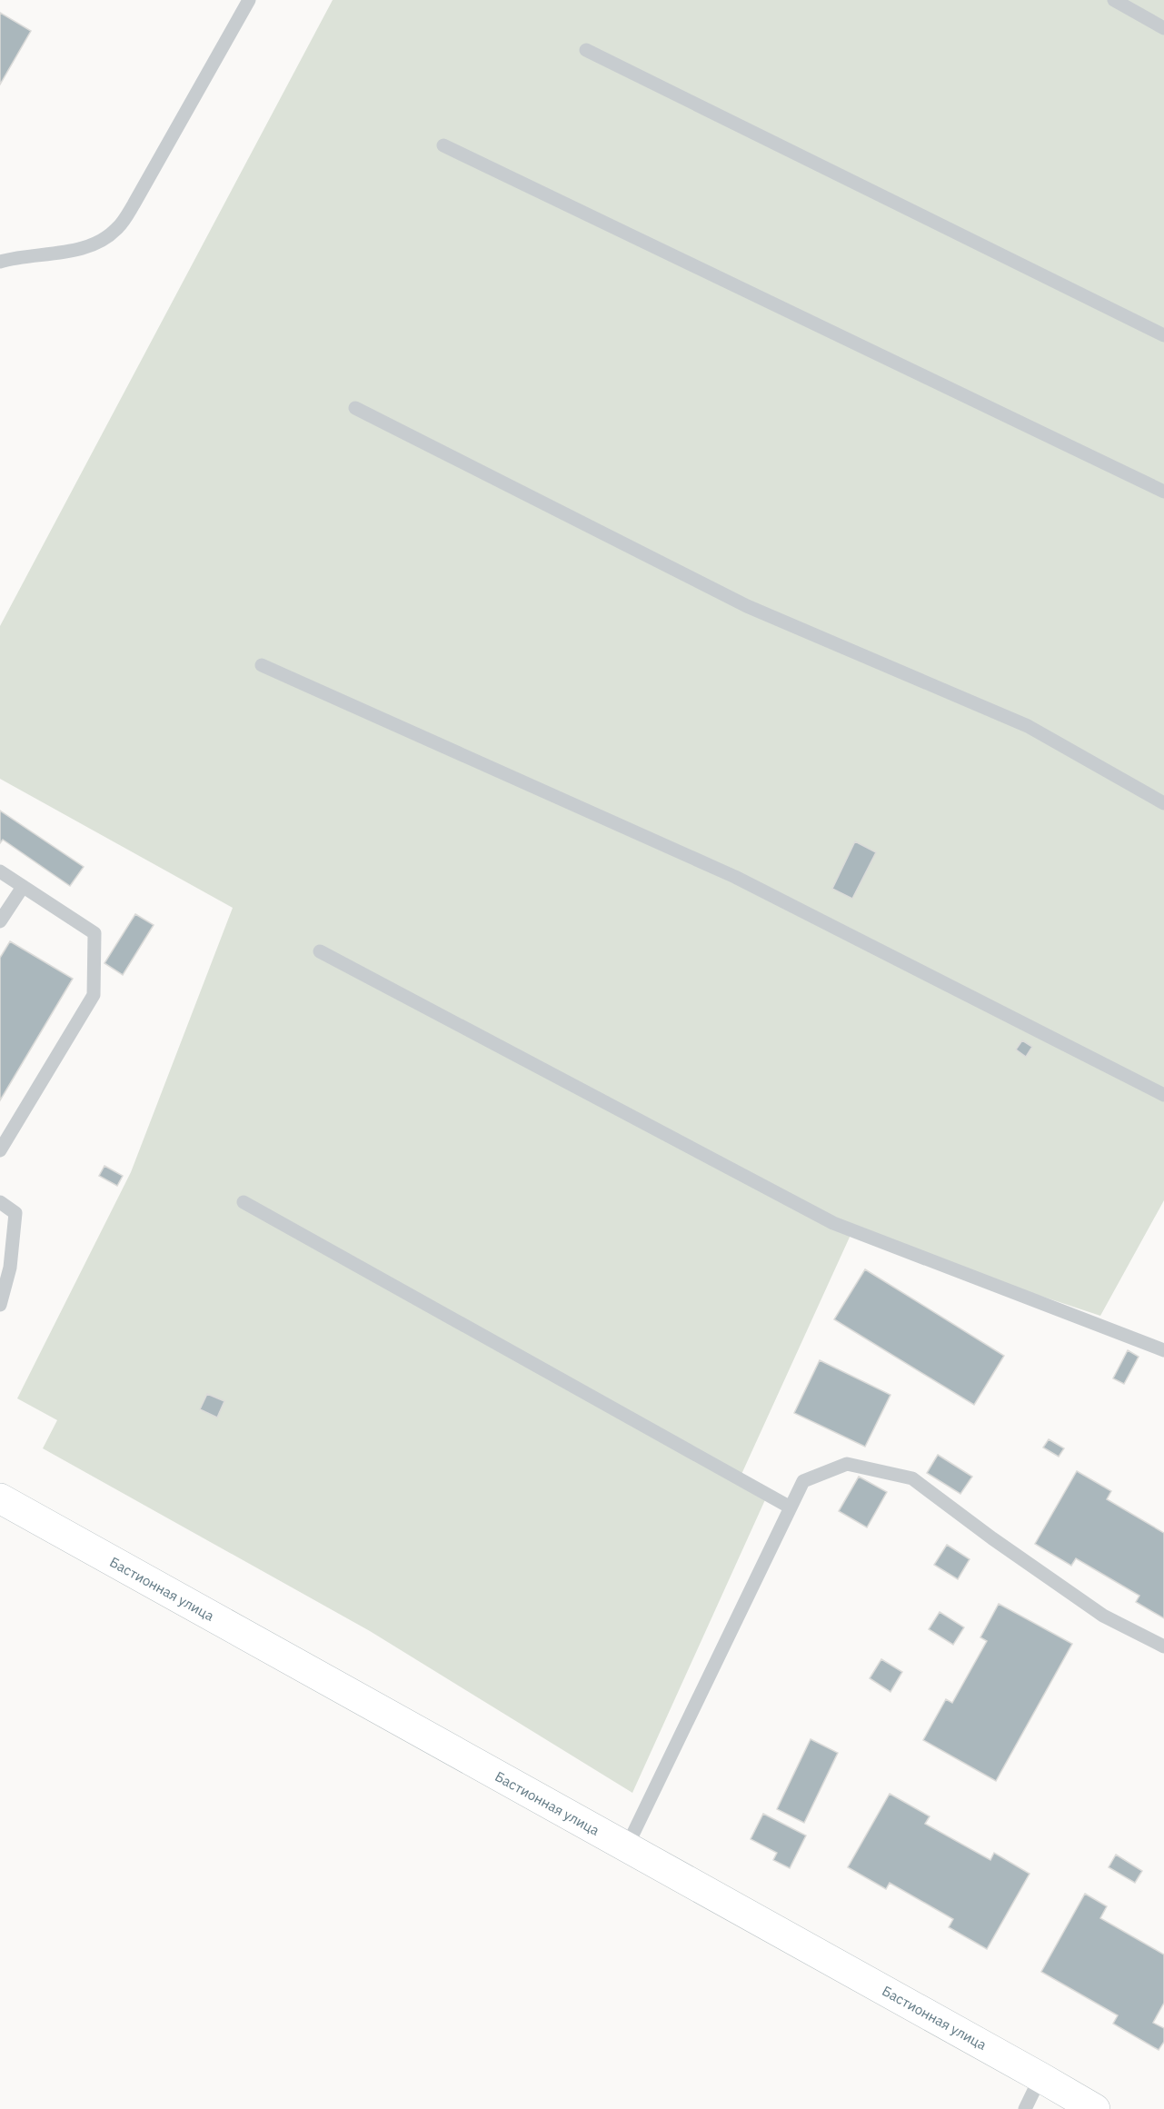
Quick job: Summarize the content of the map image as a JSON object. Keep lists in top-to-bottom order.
{
  "streets": {
    "street": ["Бастионная улица"]
  }
}
